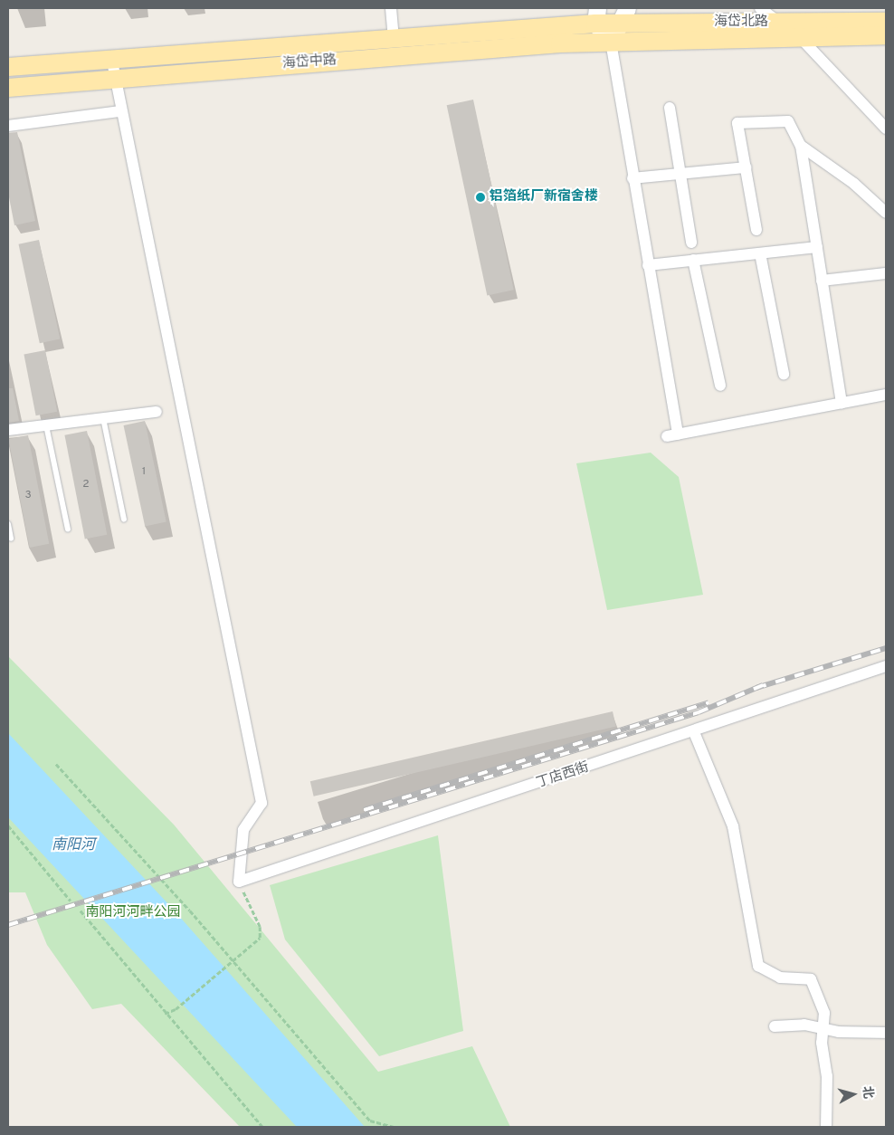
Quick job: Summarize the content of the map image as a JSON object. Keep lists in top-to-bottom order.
{
  "streets": {
    "main road": ["海岱北路", "海岱中路"],
    "street": ["丁店西街"]
  },
  "crossings": [
    ["海岱北路", "海岱中路"]
  ],
  "water": ["南阳河"],
  "parks": ["南阳河河畔公园"],
  "places": ["铝箔纸厂新宿舍楼"],
  "house_numbers": ["1", "2", "3"],
  "north": "right"
}
